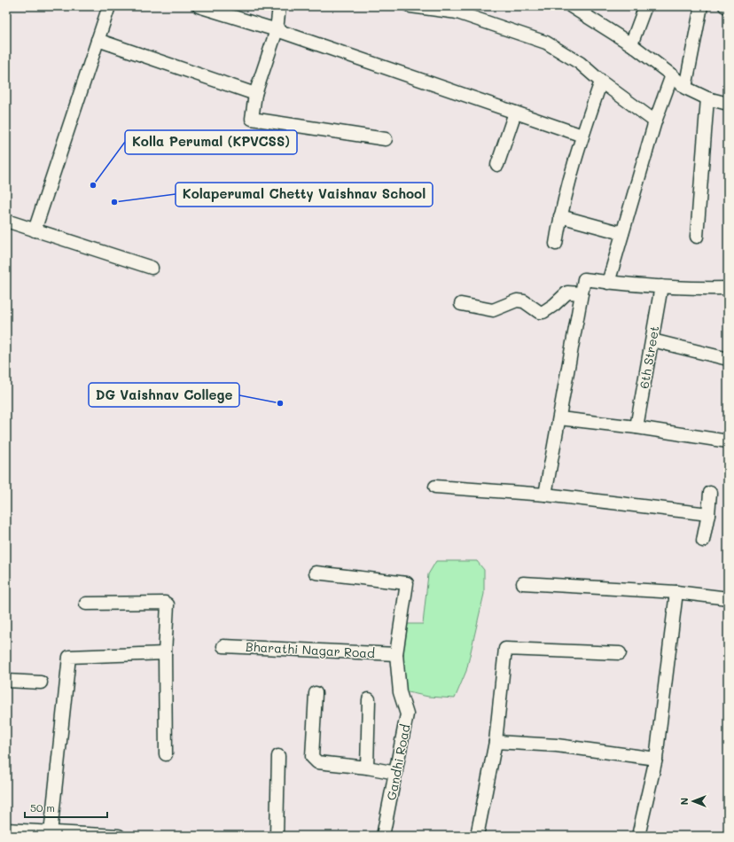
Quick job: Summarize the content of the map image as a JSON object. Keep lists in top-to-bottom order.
{
  "streets": {
    "street": ["6th Street", "Bharathi Nagar Road", "Gandhi Road"]
  },
  "crossings": [
    ["Bharathi Nagar Road", "Gandhi Road"]
  ],
  "places": ["Kolla Perumal (KPVCSS)", "Kolaperumal Chetty Vaishnav School", "DG Vaishnav College"],
  "scale_bar": "50 m",
  "north": "left"
}
